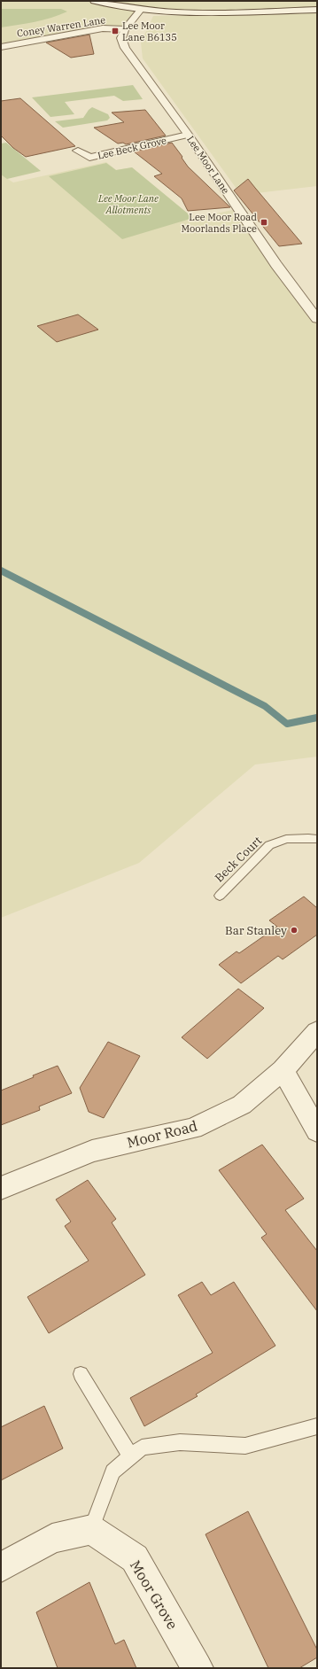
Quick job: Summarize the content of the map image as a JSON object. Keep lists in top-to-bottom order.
{
  "streets": {
    "street": [
      "Coney Warren Lane",
      "Lee Beck Grove",
      "Lee Moor Lane",
      "Moor Road",
      "Moor Grove"
    ],
    "lane": ["Beck Court"]
  },
  "crossings": [
    ["Coney Warren Lane", "Lee Moor Lane"],
    ["Lee Beck Grove", "Lee Moor Lane"]
  ],
  "parks": ["Lee Moor Lane Allotments"],
  "places": {
    "transit": ["Lee Moor Lane B6135", "Lee Moor Road Moorlands Place"],
    "other": ["Bar Stanley"]
  }
}
